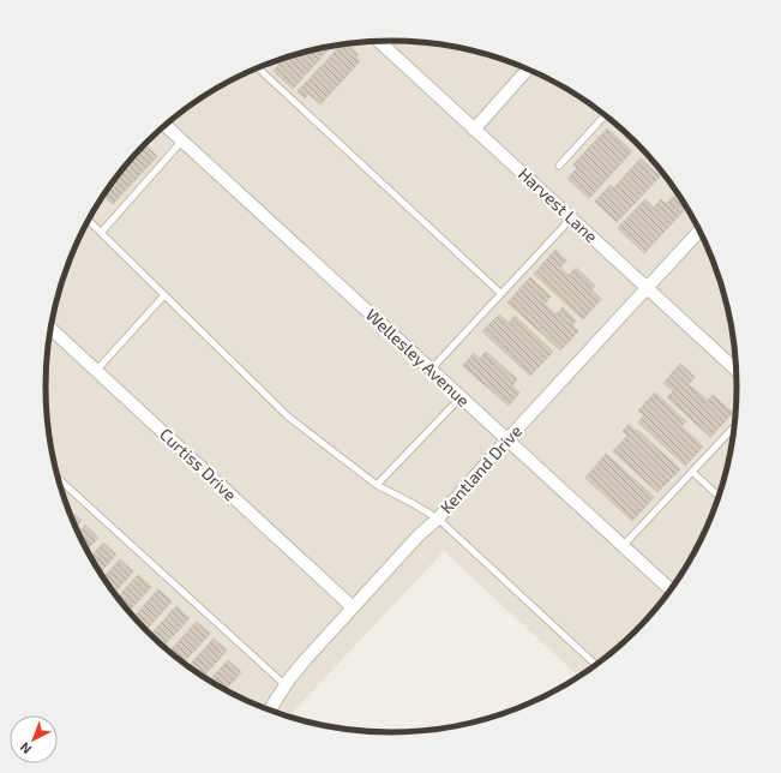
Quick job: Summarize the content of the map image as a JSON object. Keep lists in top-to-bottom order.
{
  "streets": {
    "street": [
      "Harvest Lane",
      "Wellesley Avenue",
      "Curtiss Drive",
      "Kentland Drive"
    ]
  },
  "crossings": [
    ["Harvest Lane", "Kentland Drive"],
    ["Wellesley Avenue", "Kentland Drive"],
    ["Curtiss Drive", "Kentland Drive"]
  ],
  "north": "bottom left"
}
